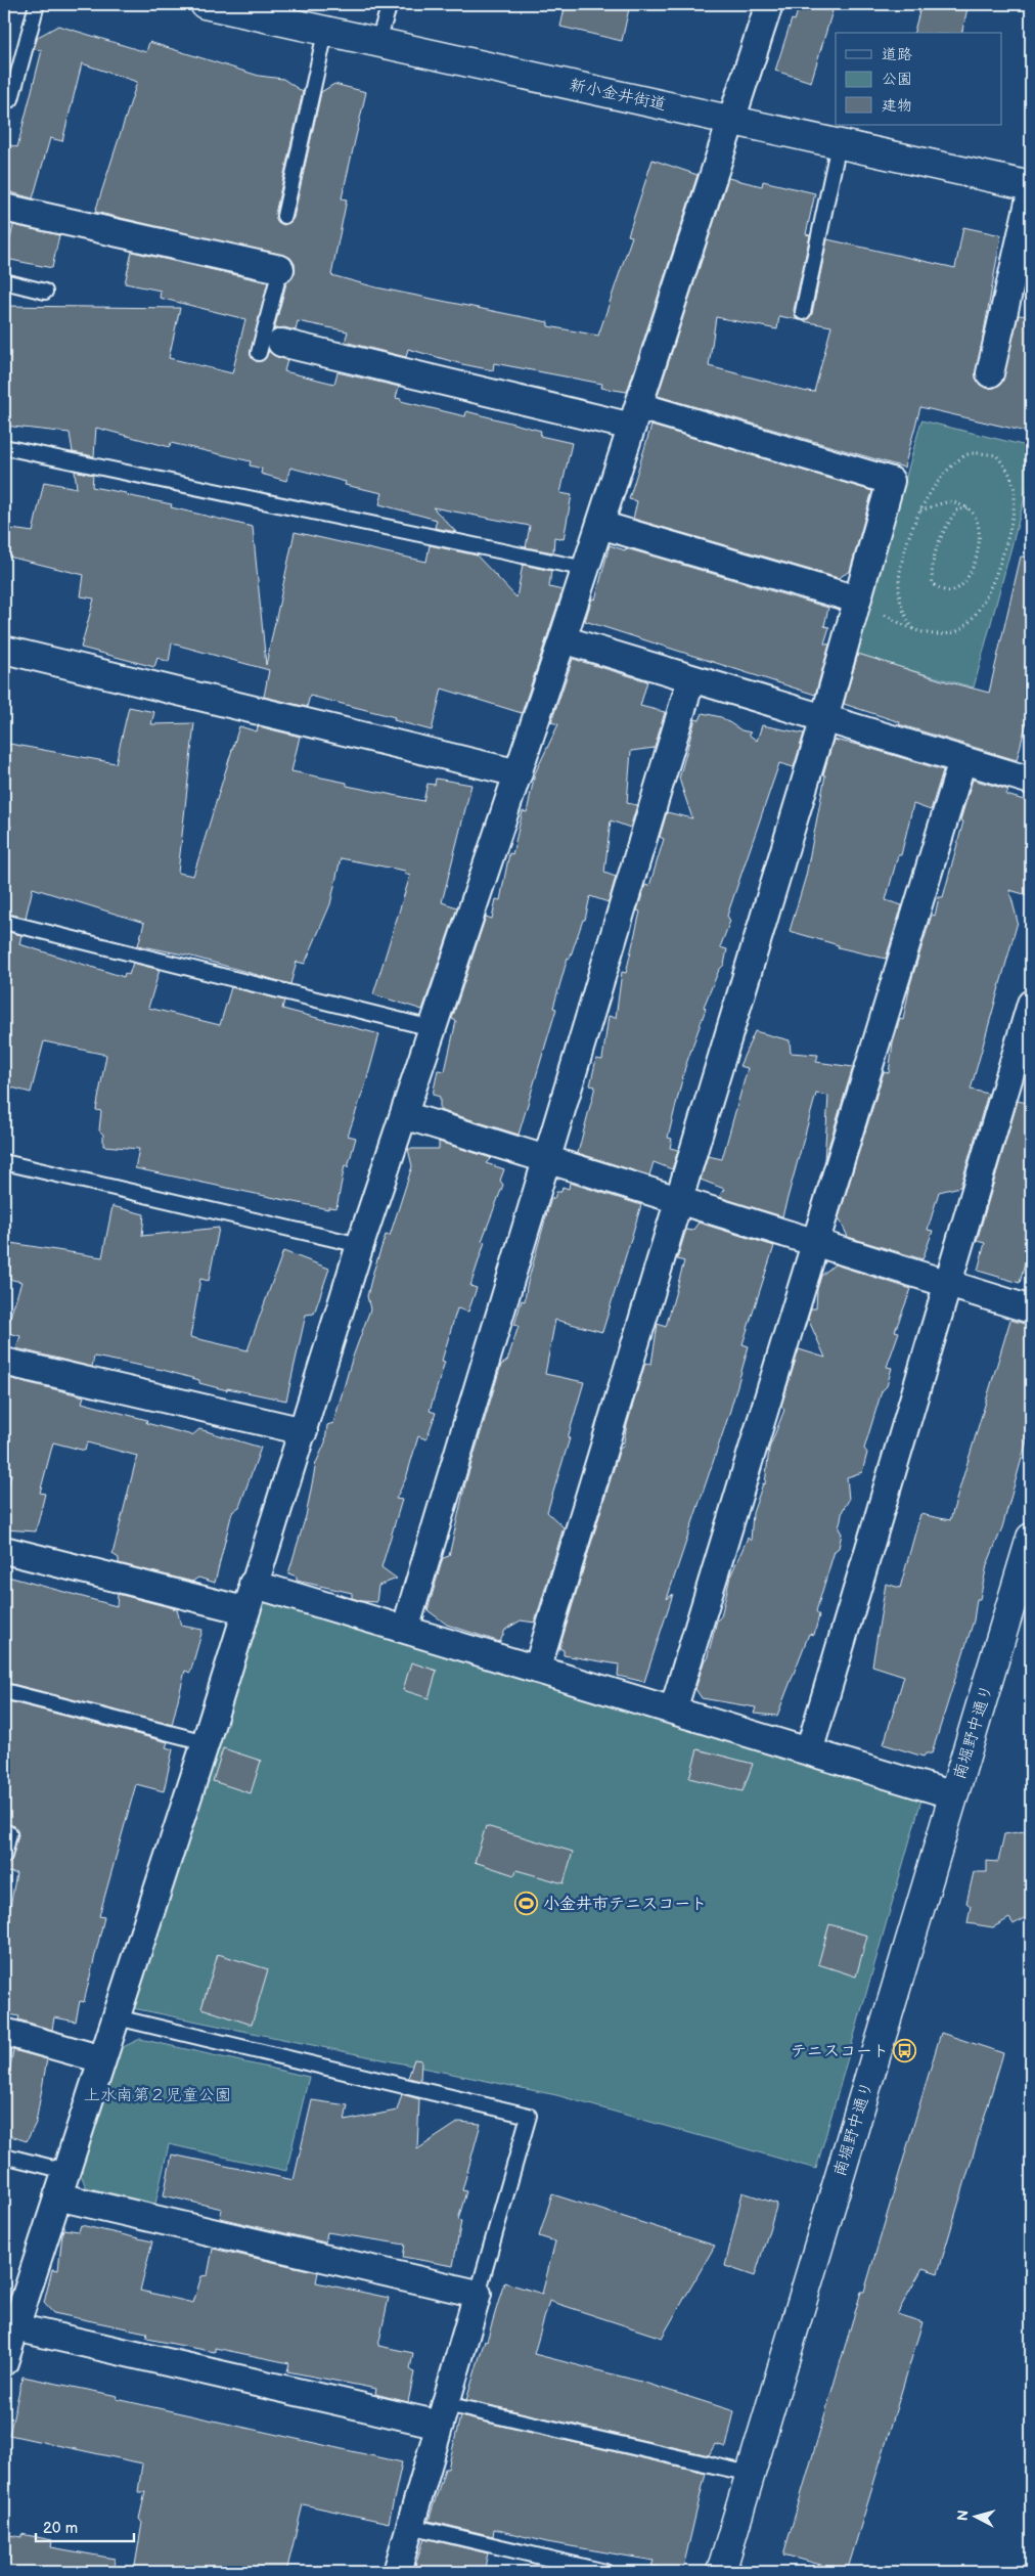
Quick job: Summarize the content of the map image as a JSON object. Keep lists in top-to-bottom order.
{
  "streets": {
    "street": ["新小金井街道", "南堀野中通り"]
  },
  "parks": ["上水南第２児童公園"],
  "places": {
    "sports": ["小金井市テニスコート"],
    "bus stop": ["テニスコート"]
  },
  "legend": ["道路", "公園", "建物"],
  "scale_bar": "20 m",
  "north": "left"
}
